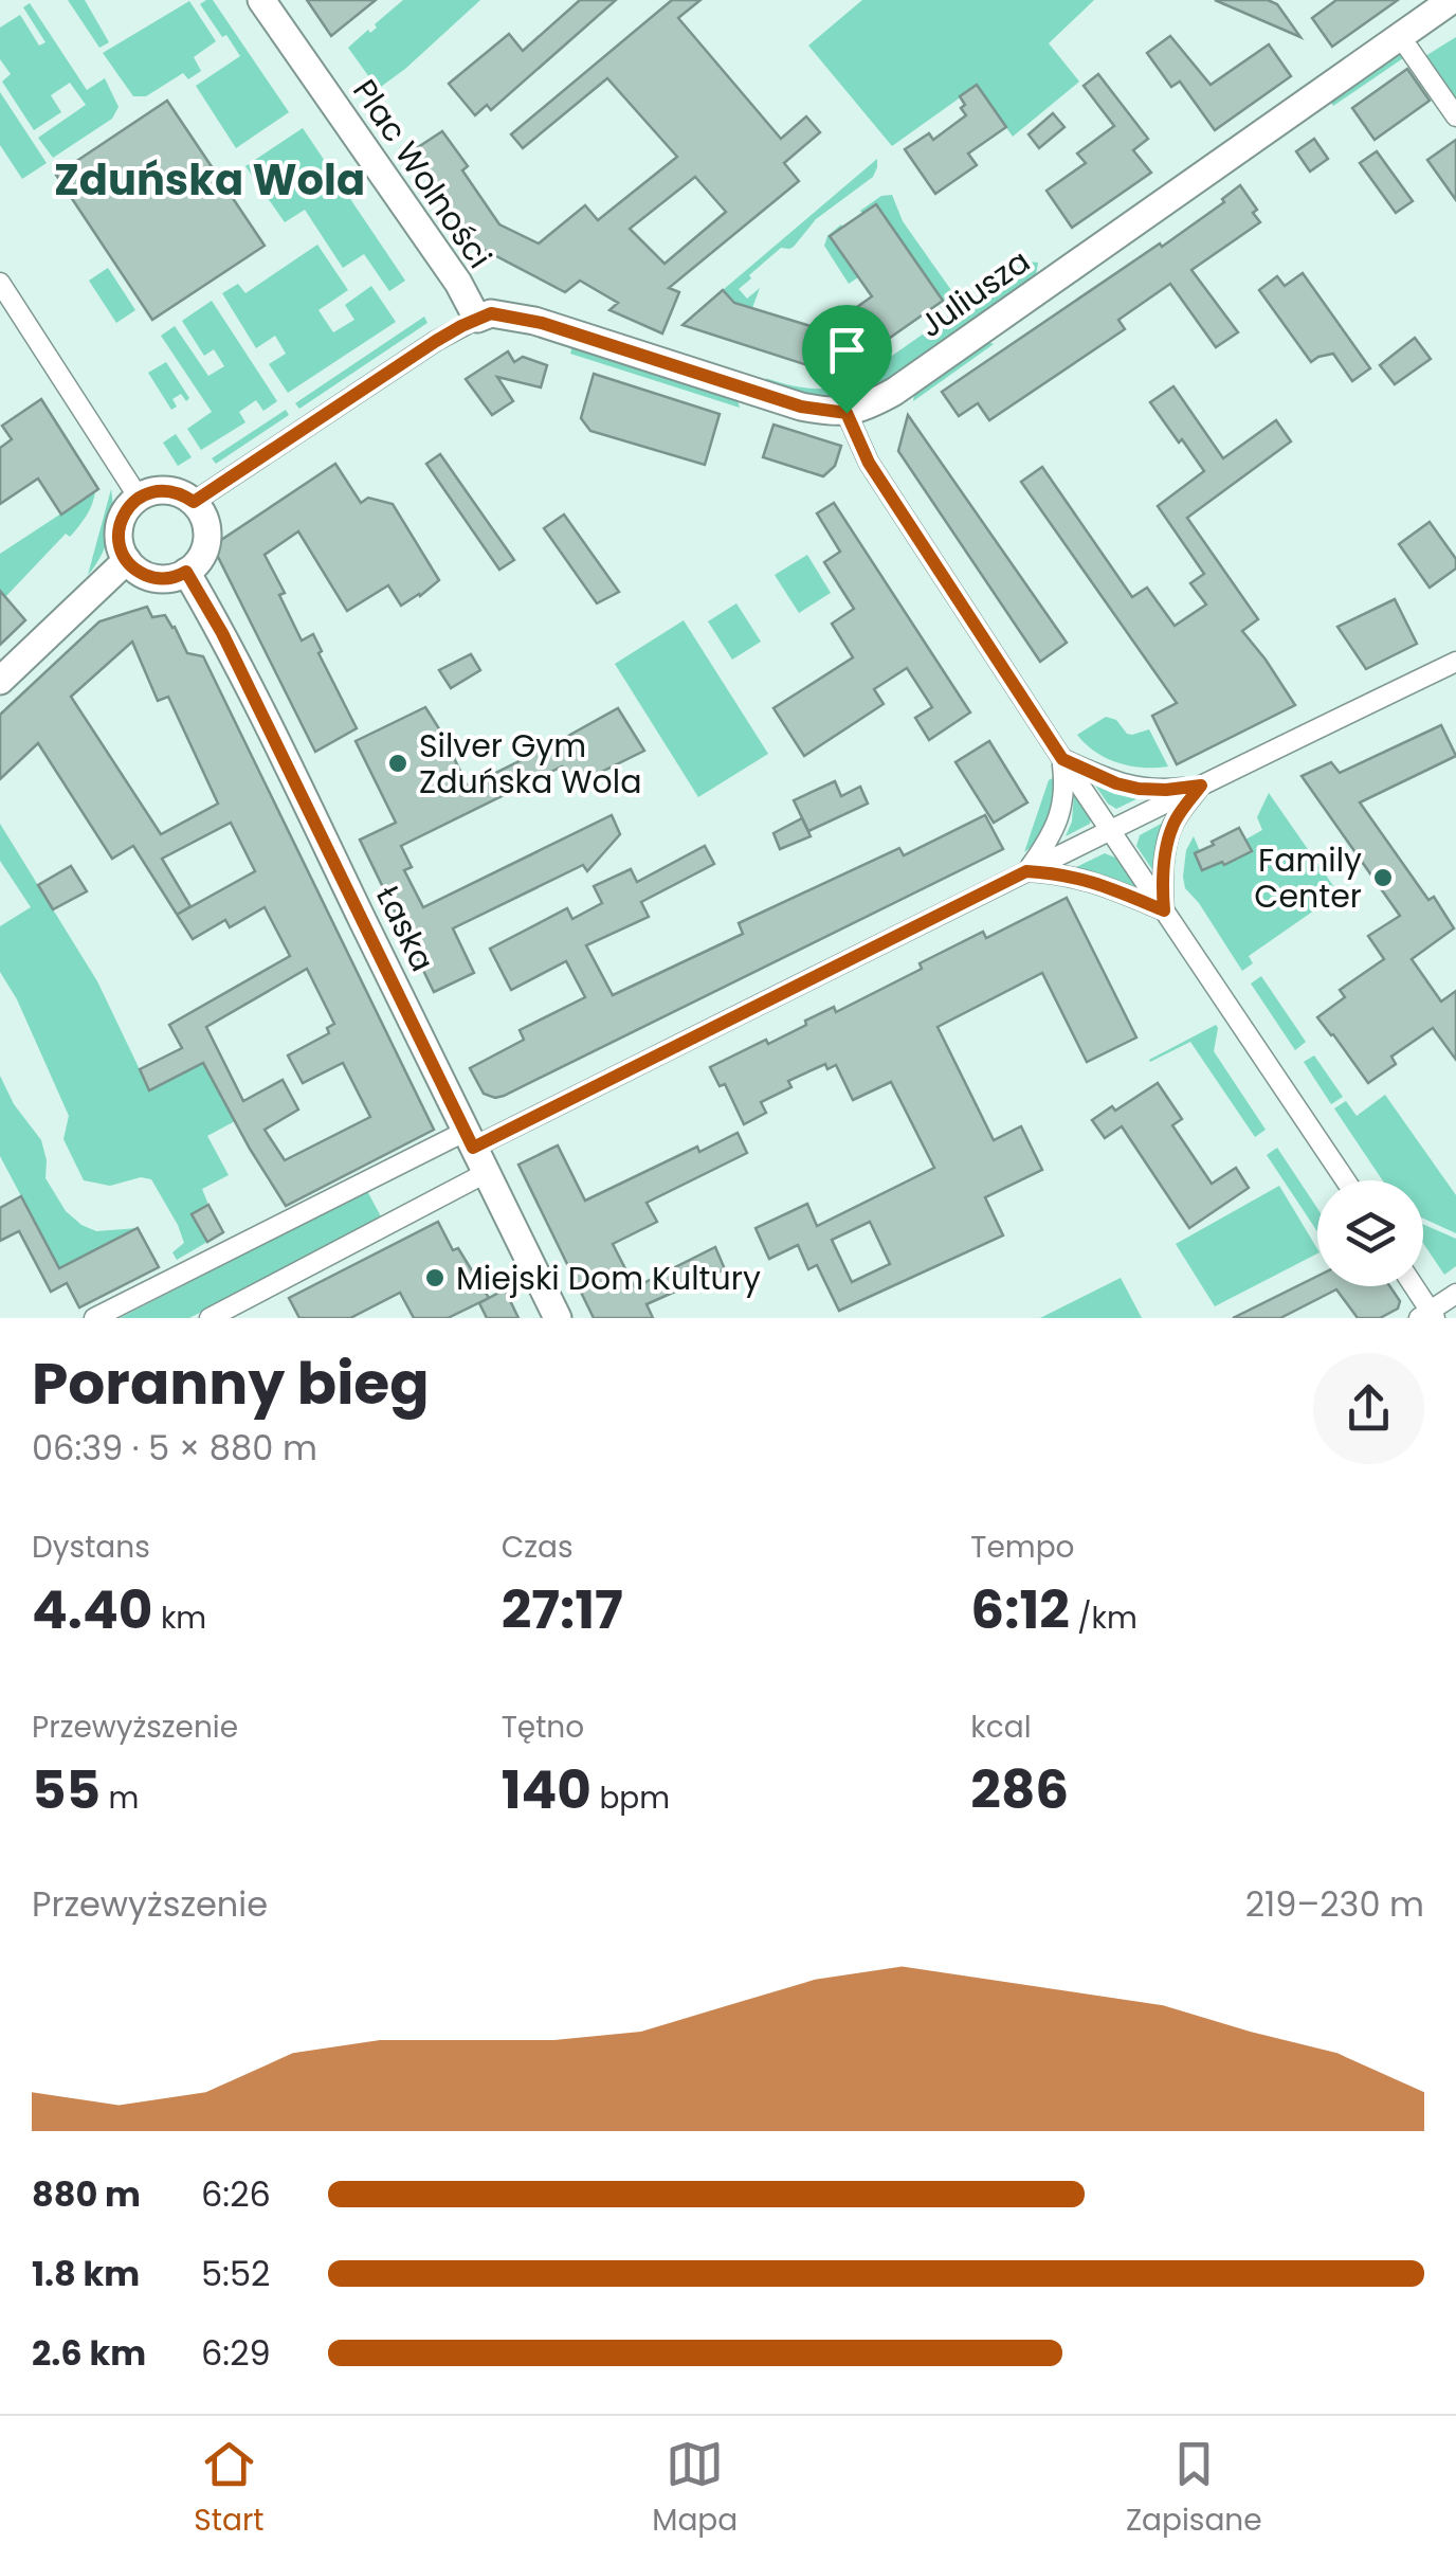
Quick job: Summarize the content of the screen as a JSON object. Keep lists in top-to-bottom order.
{
  "streets": {
    "street": ["Plac Wolności", "Juliusza", "Łaska"]
  },
  "crossings": [
    ["Plac Wolności", "Łaska"]
  ],
  "districts": ["Zduńska Wola"],
  "places": ["Silver Gym Zduńska Wola", "Family Center", "Miejski Dom Kultury"],
  "page": {
    "heading": ["Poranny bieg", "06:39 · 5 × 880 m"],
    "stats": [
      ["Dystans", "4.40 km"],
      ["Czas", "27:17"],
      ["Tempo", "6:12 /km"],
      ["Przewyższenie", "55 m"],
      ["Tętno", "140 bpm"],
      ["kcal", "286"]
    ],
    "chart": ["Przewyższenie", "219–230 m"],
    "list": [
      {
        "name": "880 m",
        "note": "6:26"
      },
      {
        "name": "1.8 km",
        "note": "5:52"
      },
      {
        "name": "2.6 km",
        "note": "6:29"
      }
    ],
    "tabs": ["Start", "Mapa", "Zapisane"]
  }
}
